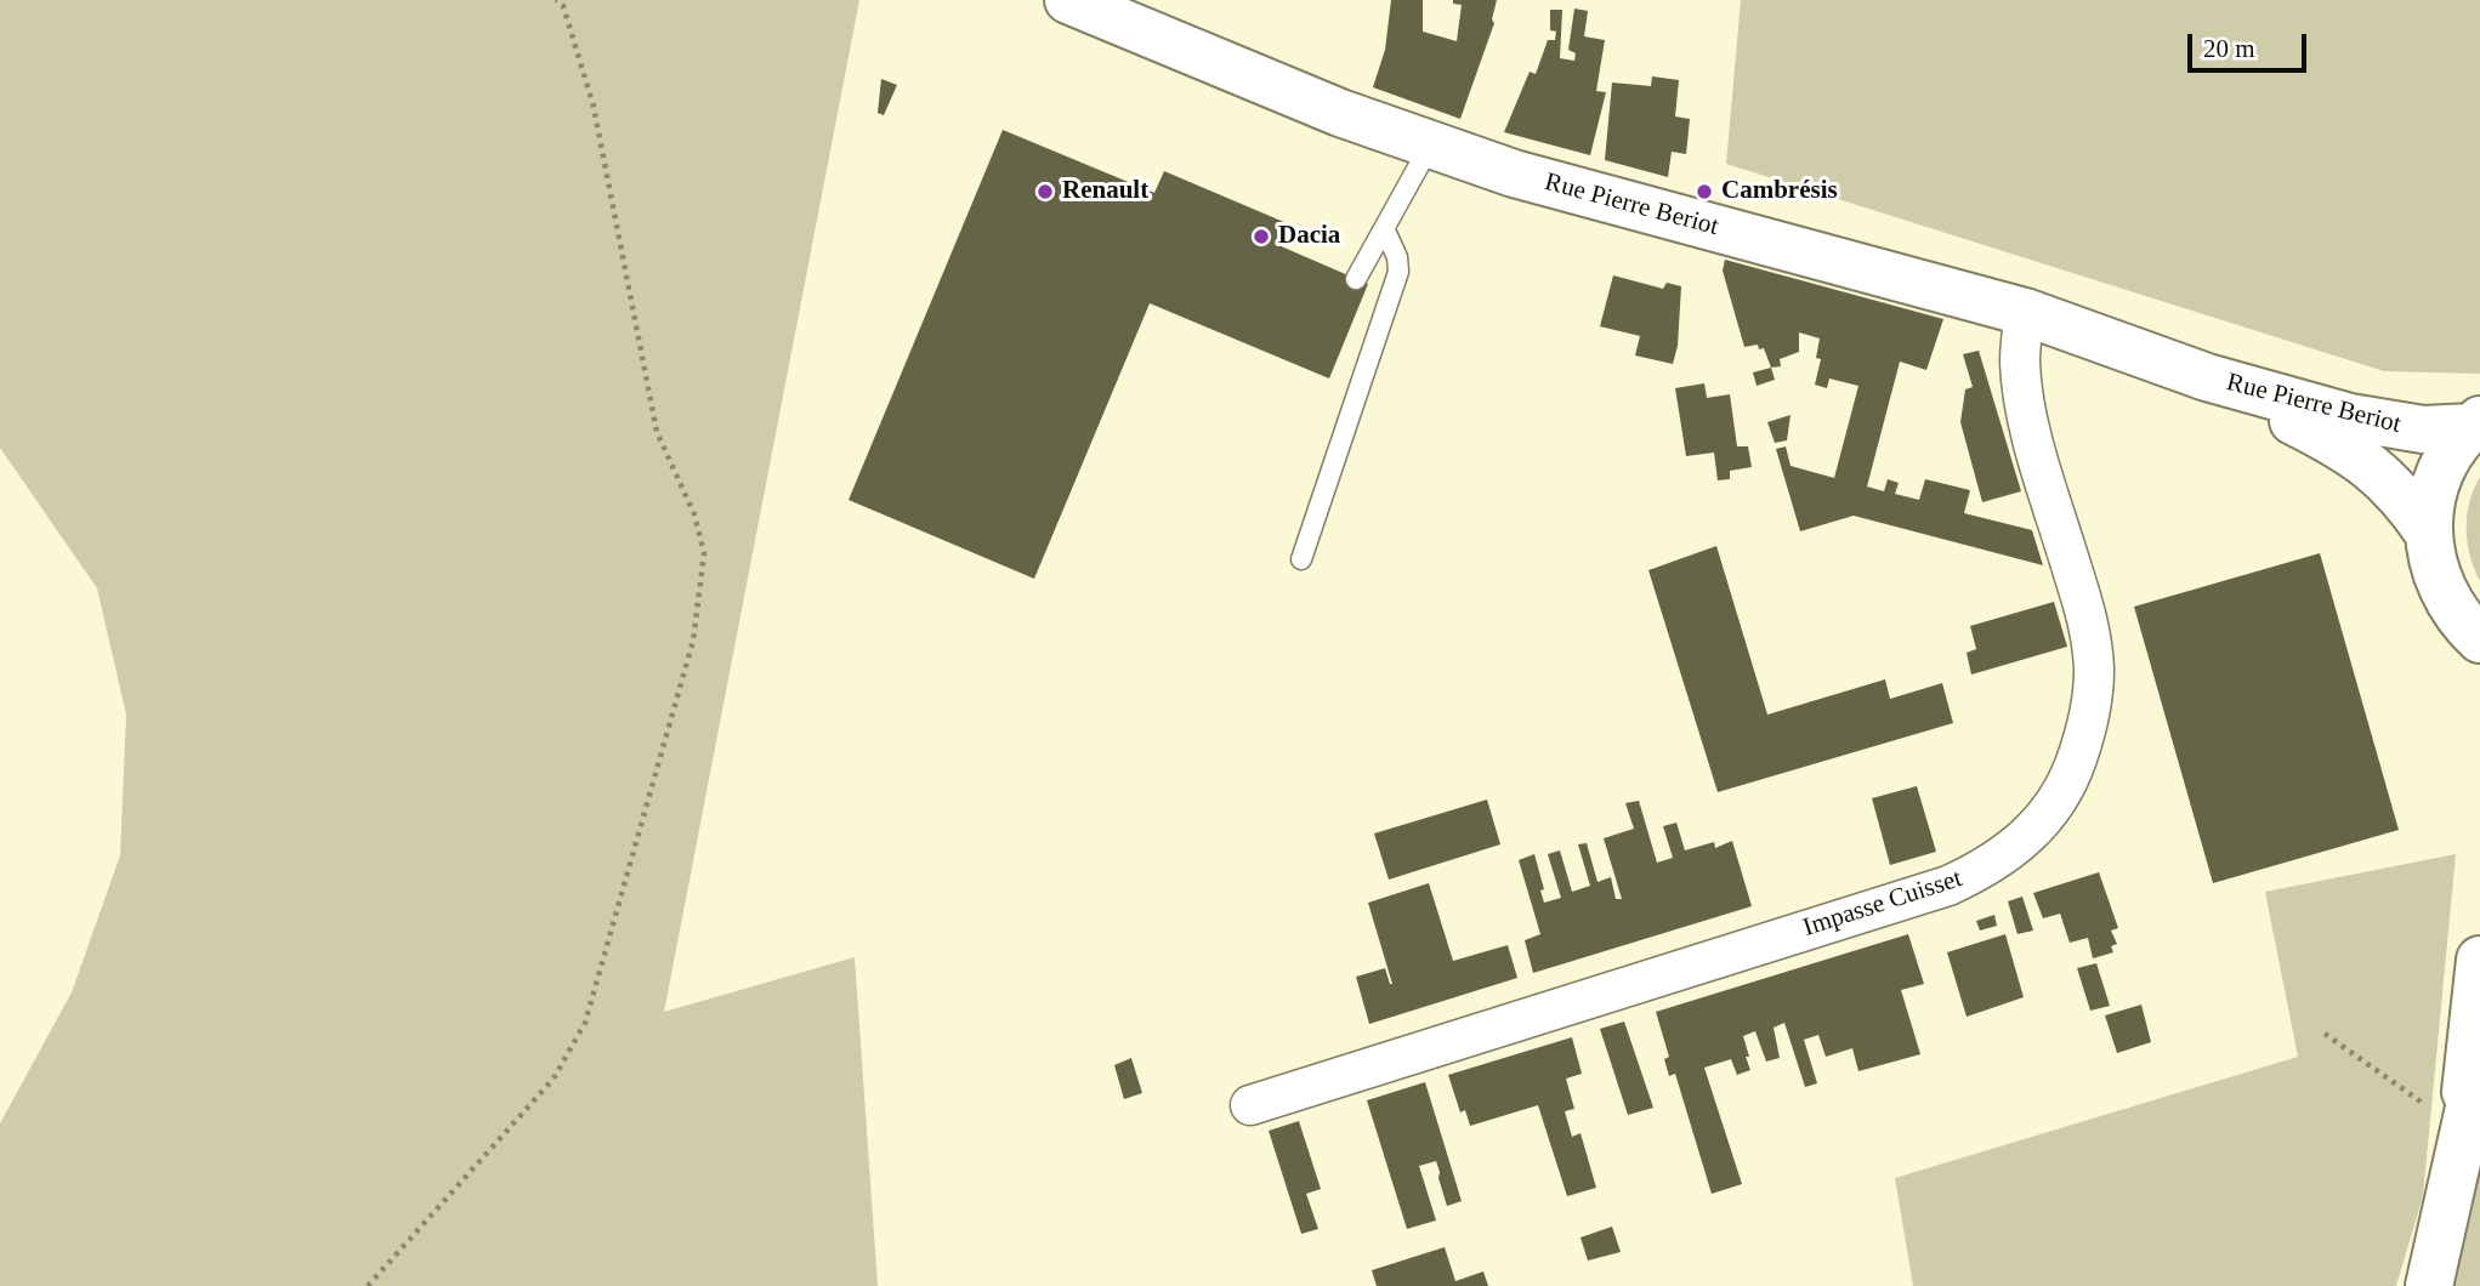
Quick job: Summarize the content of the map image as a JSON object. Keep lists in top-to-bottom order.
{
  "streets": {
    "main road": ["Rue Pierre Beriot"],
    "street": ["Impasse Cuisset"]
  },
  "crossings": [
    ["Rue Pierre Beriot", "Impasse Cuisset"]
  ],
  "places": ["Renault", "Cambrésis", "Dacia"],
  "scale_bar": "20 m"
}
